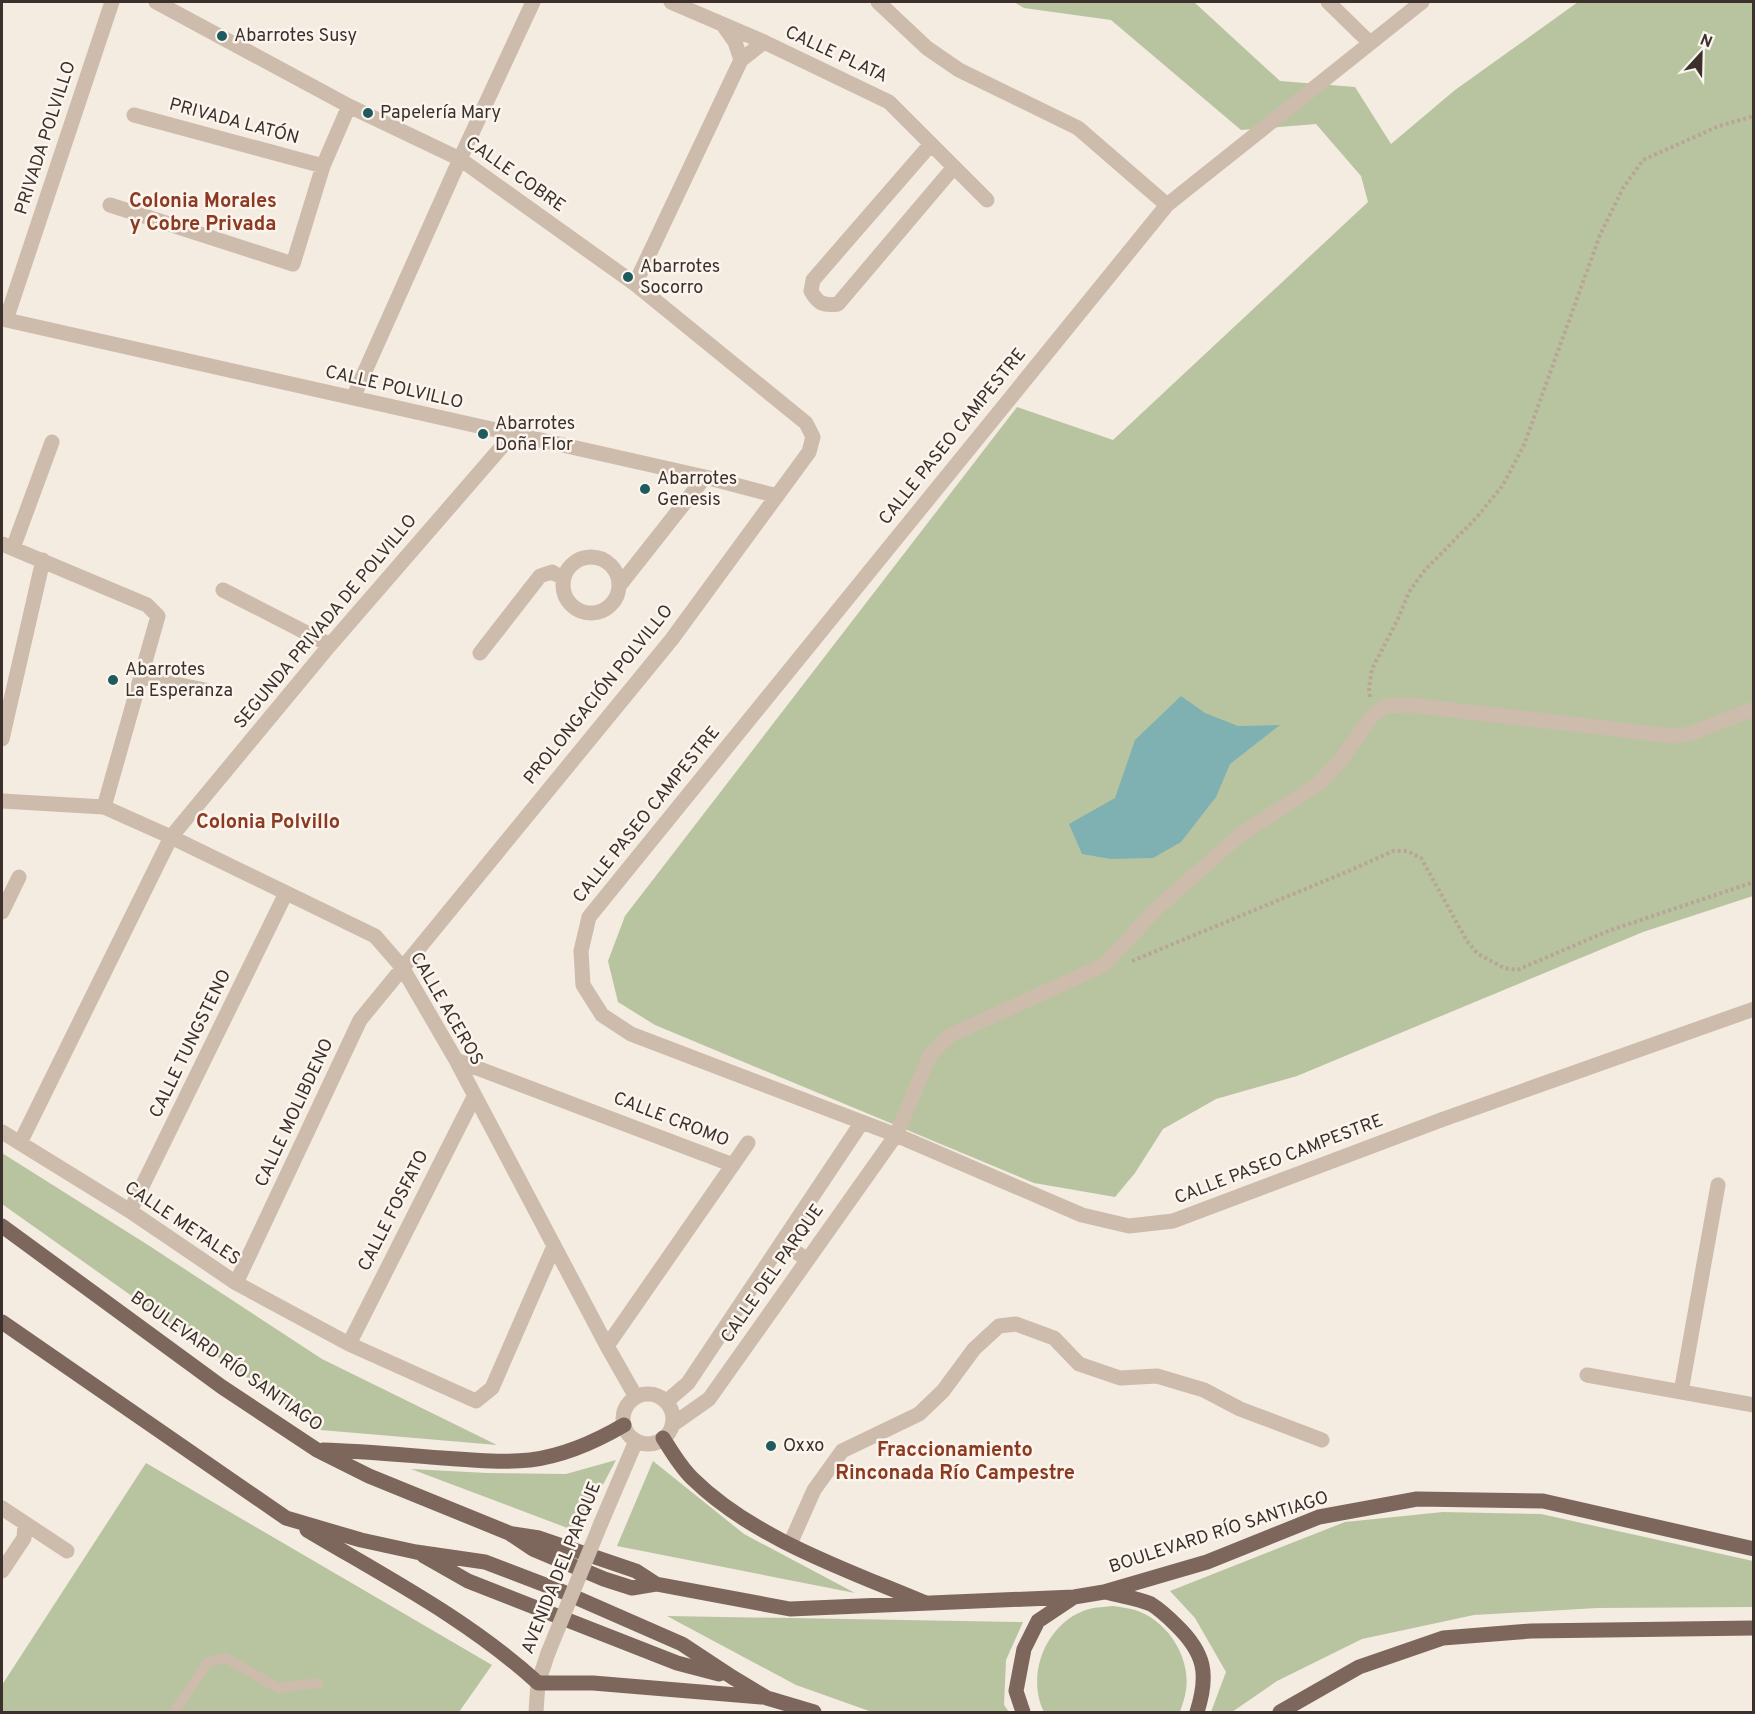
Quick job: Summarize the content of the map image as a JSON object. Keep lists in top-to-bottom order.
{
  "streets": {
    "main road": ["BOULEVARD RÍO SANTIAGO"],
    "street": [
      "CALLE PLATA",
      "PRIVADA LATÓN",
      "PRIVADA POLVILLO",
      "CALLE COBRE",
      "CALLE POLVILLO",
      "CALLE PASEO CAMPESTRE",
      "SEGUNDA PRIVADA DE POLVILLO",
      "PROLONGACIÓN POLVILLO",
      "CALLE ACEROS",
      "CALLE TUNGSTENO",
      "CALLE MOLIBDENO",
      "CALLE CROMO",
      "CALLE FOSFATO",
      "CALLE METALES",
      "CALLE DEL PARQUE",
      "AVENIDA DEL PARQUE"
    ]
  },
  "crossings": [
    ["PRIVADA POLVILLO", "CALLE POLVILLO"],
    ["CALLE COBRE", "PROLONGACIÓN POLVILLO"],
    ["CALLE POLVILLO", "SEGUNDA PRIVADA DE POLVILLO"],
    ["CALLE POLVILLO", "PROLONGACIÓN POLVILLO"],
    ["CALLE PASEO CAMPESTRE", "CALLE DEL PARQUE"],
    ["SEGUNDA PRIVADA DE POLVILLO", "CALLE ACEROS"],
    ["PROLONGACIÓN POLVILLO", "CALLE ACEROS"],
    ["PROLONGACIÓN POLVILLO", "CALLE MOLIBDENO"],
    ["CALLE ACEROS", "CALLE TUNGSTENO"],
    ["CALLE ACEROS", "CALLE MOLIBDENO"],
    ["CALLE ACEROS", "CALLE CROMO"],
    ["CALLE ACEROS", "CALLE FOSFATO"],
    ["CALLE ACEROS", "CALLE METALES"],
    ["CALLE ACEROS", "CALLE DEL PARQUE"],
    ["CALLE ACEROS", "AVENIDA DEL PARQUE"],
    ["CALLE TUNGSTENO", "CALLE METALES"],
    ["CALLE MOLIBDENO", "CALLE METALES"],
    ["CALLE FOSFATO", "CALLE METALES"],
    ["CALLE DEL PARQUE", "AVENIDA DEL PARQUE"]
  ],
  "districts": ["Colonia Morales y Cobre Privada", "Colonia Polvillo", "Fraccionamiento Rinconada Río Campestre"],
  "places": [
    "Abarrotes Susy",
    "Papelería Mary",
    "Abarrotes Socorro",
    "Abarrotes Doña Flor",
    "Abarrotes Genesis",
    "Abarrotes La Esperanza",
    "Oxxo"
  ],
  "north": "top"
}
